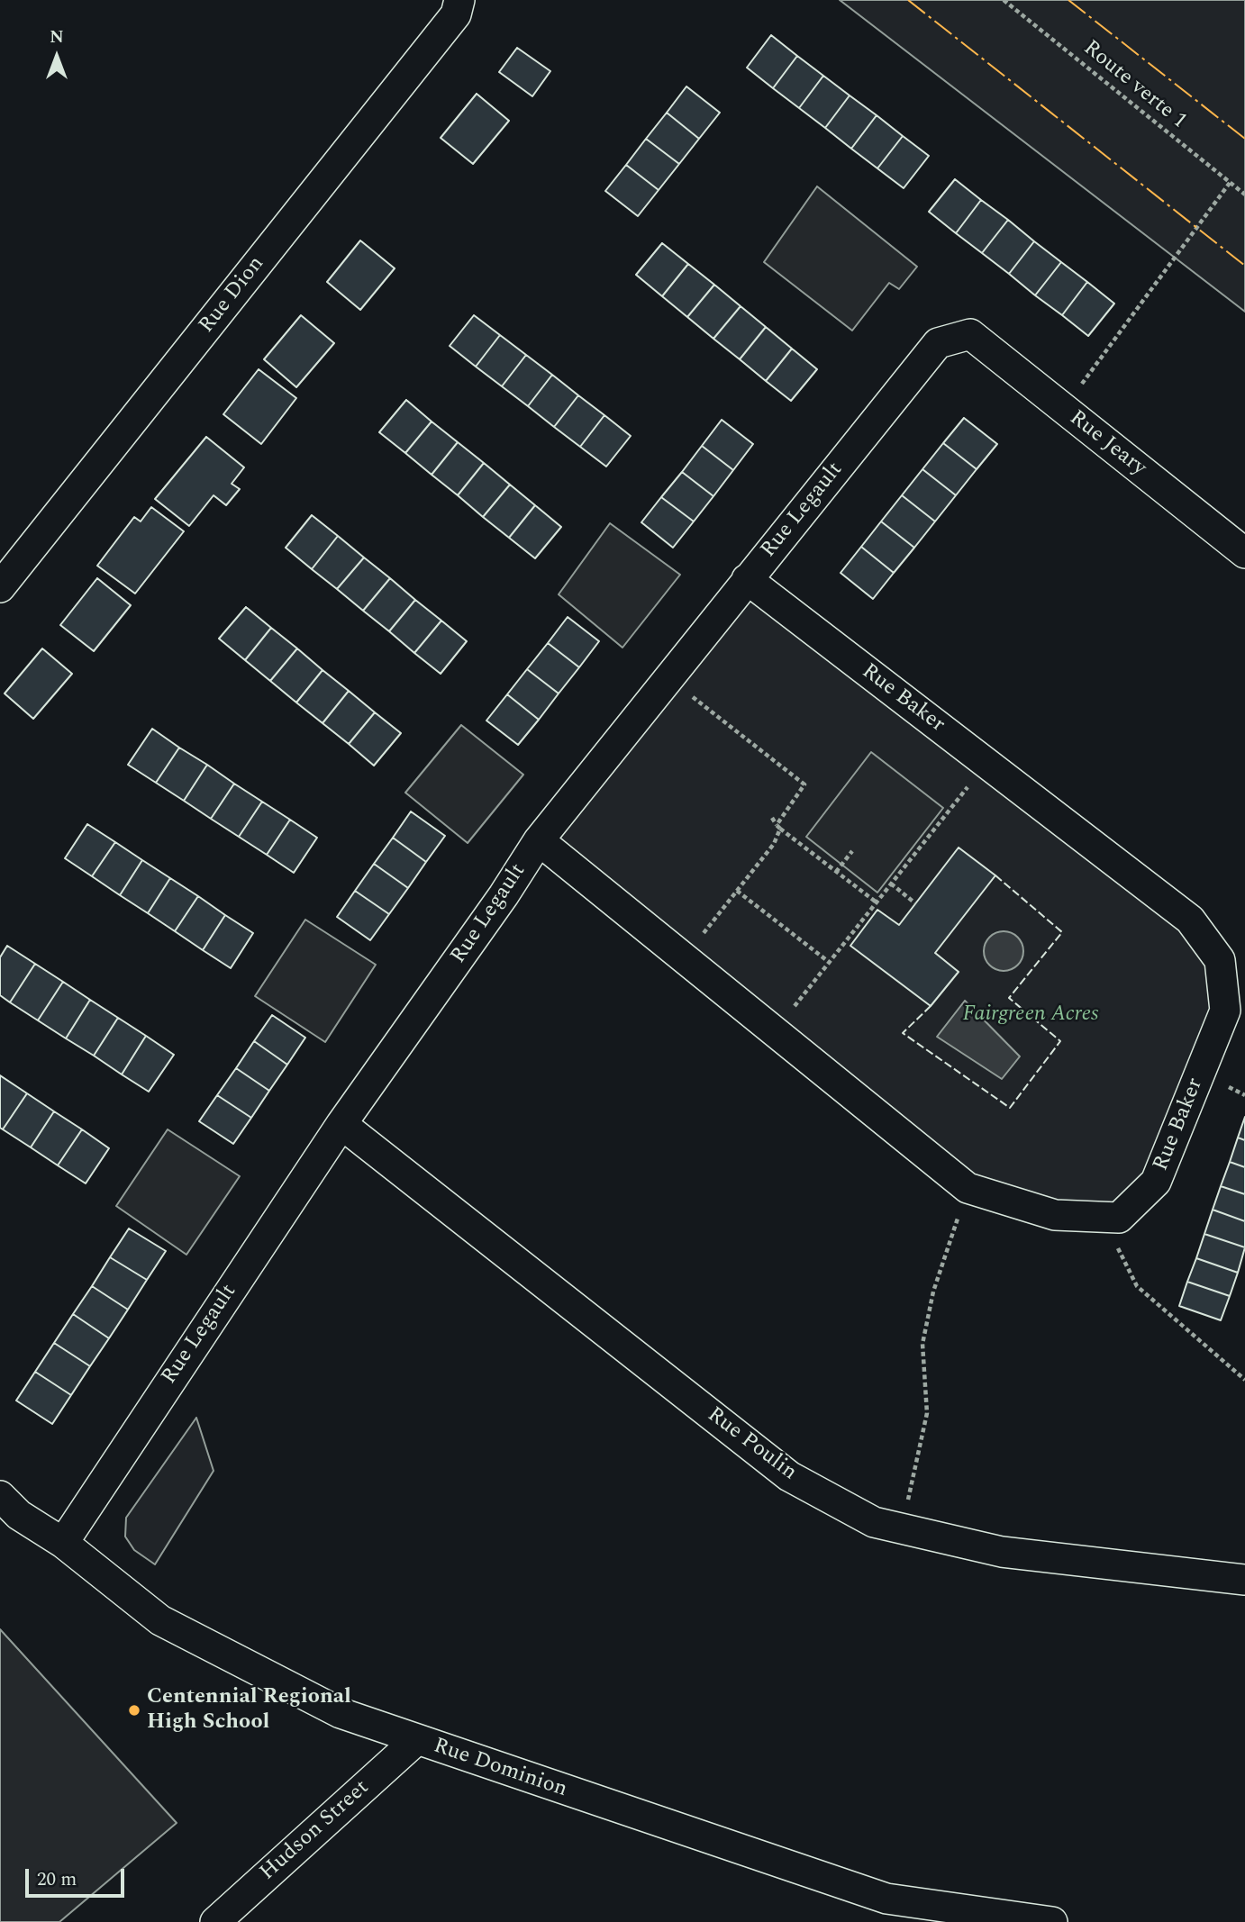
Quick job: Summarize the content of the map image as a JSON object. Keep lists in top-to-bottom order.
{
  "streets": {
    "street": [
      "Rue Dion",
      "Rue Jeary",
      "Rue Legault",
      "Rue Baker",
      "Rue Poulin",
      "Rue Dominion",
      "Hudson Street"
    ],
    "path": ["Route verte 1"]
  },
  "crossings": [
    ["Rue Jeary", "Rue Legault"],
    ["Rue Legault", "Rue Baker"],
    ["Rue Legault", "Rue Poulin"],
    ["Rue Legault", "Rue Dominion"],
    ["Rue Dominion", "Hudson Street"]
  ],
  "parks": ["Fairgreen Acres"],
  "places": ["Centennial Regional High School"],
  "scale_bar": "20 m",
  "north": "top"
}
